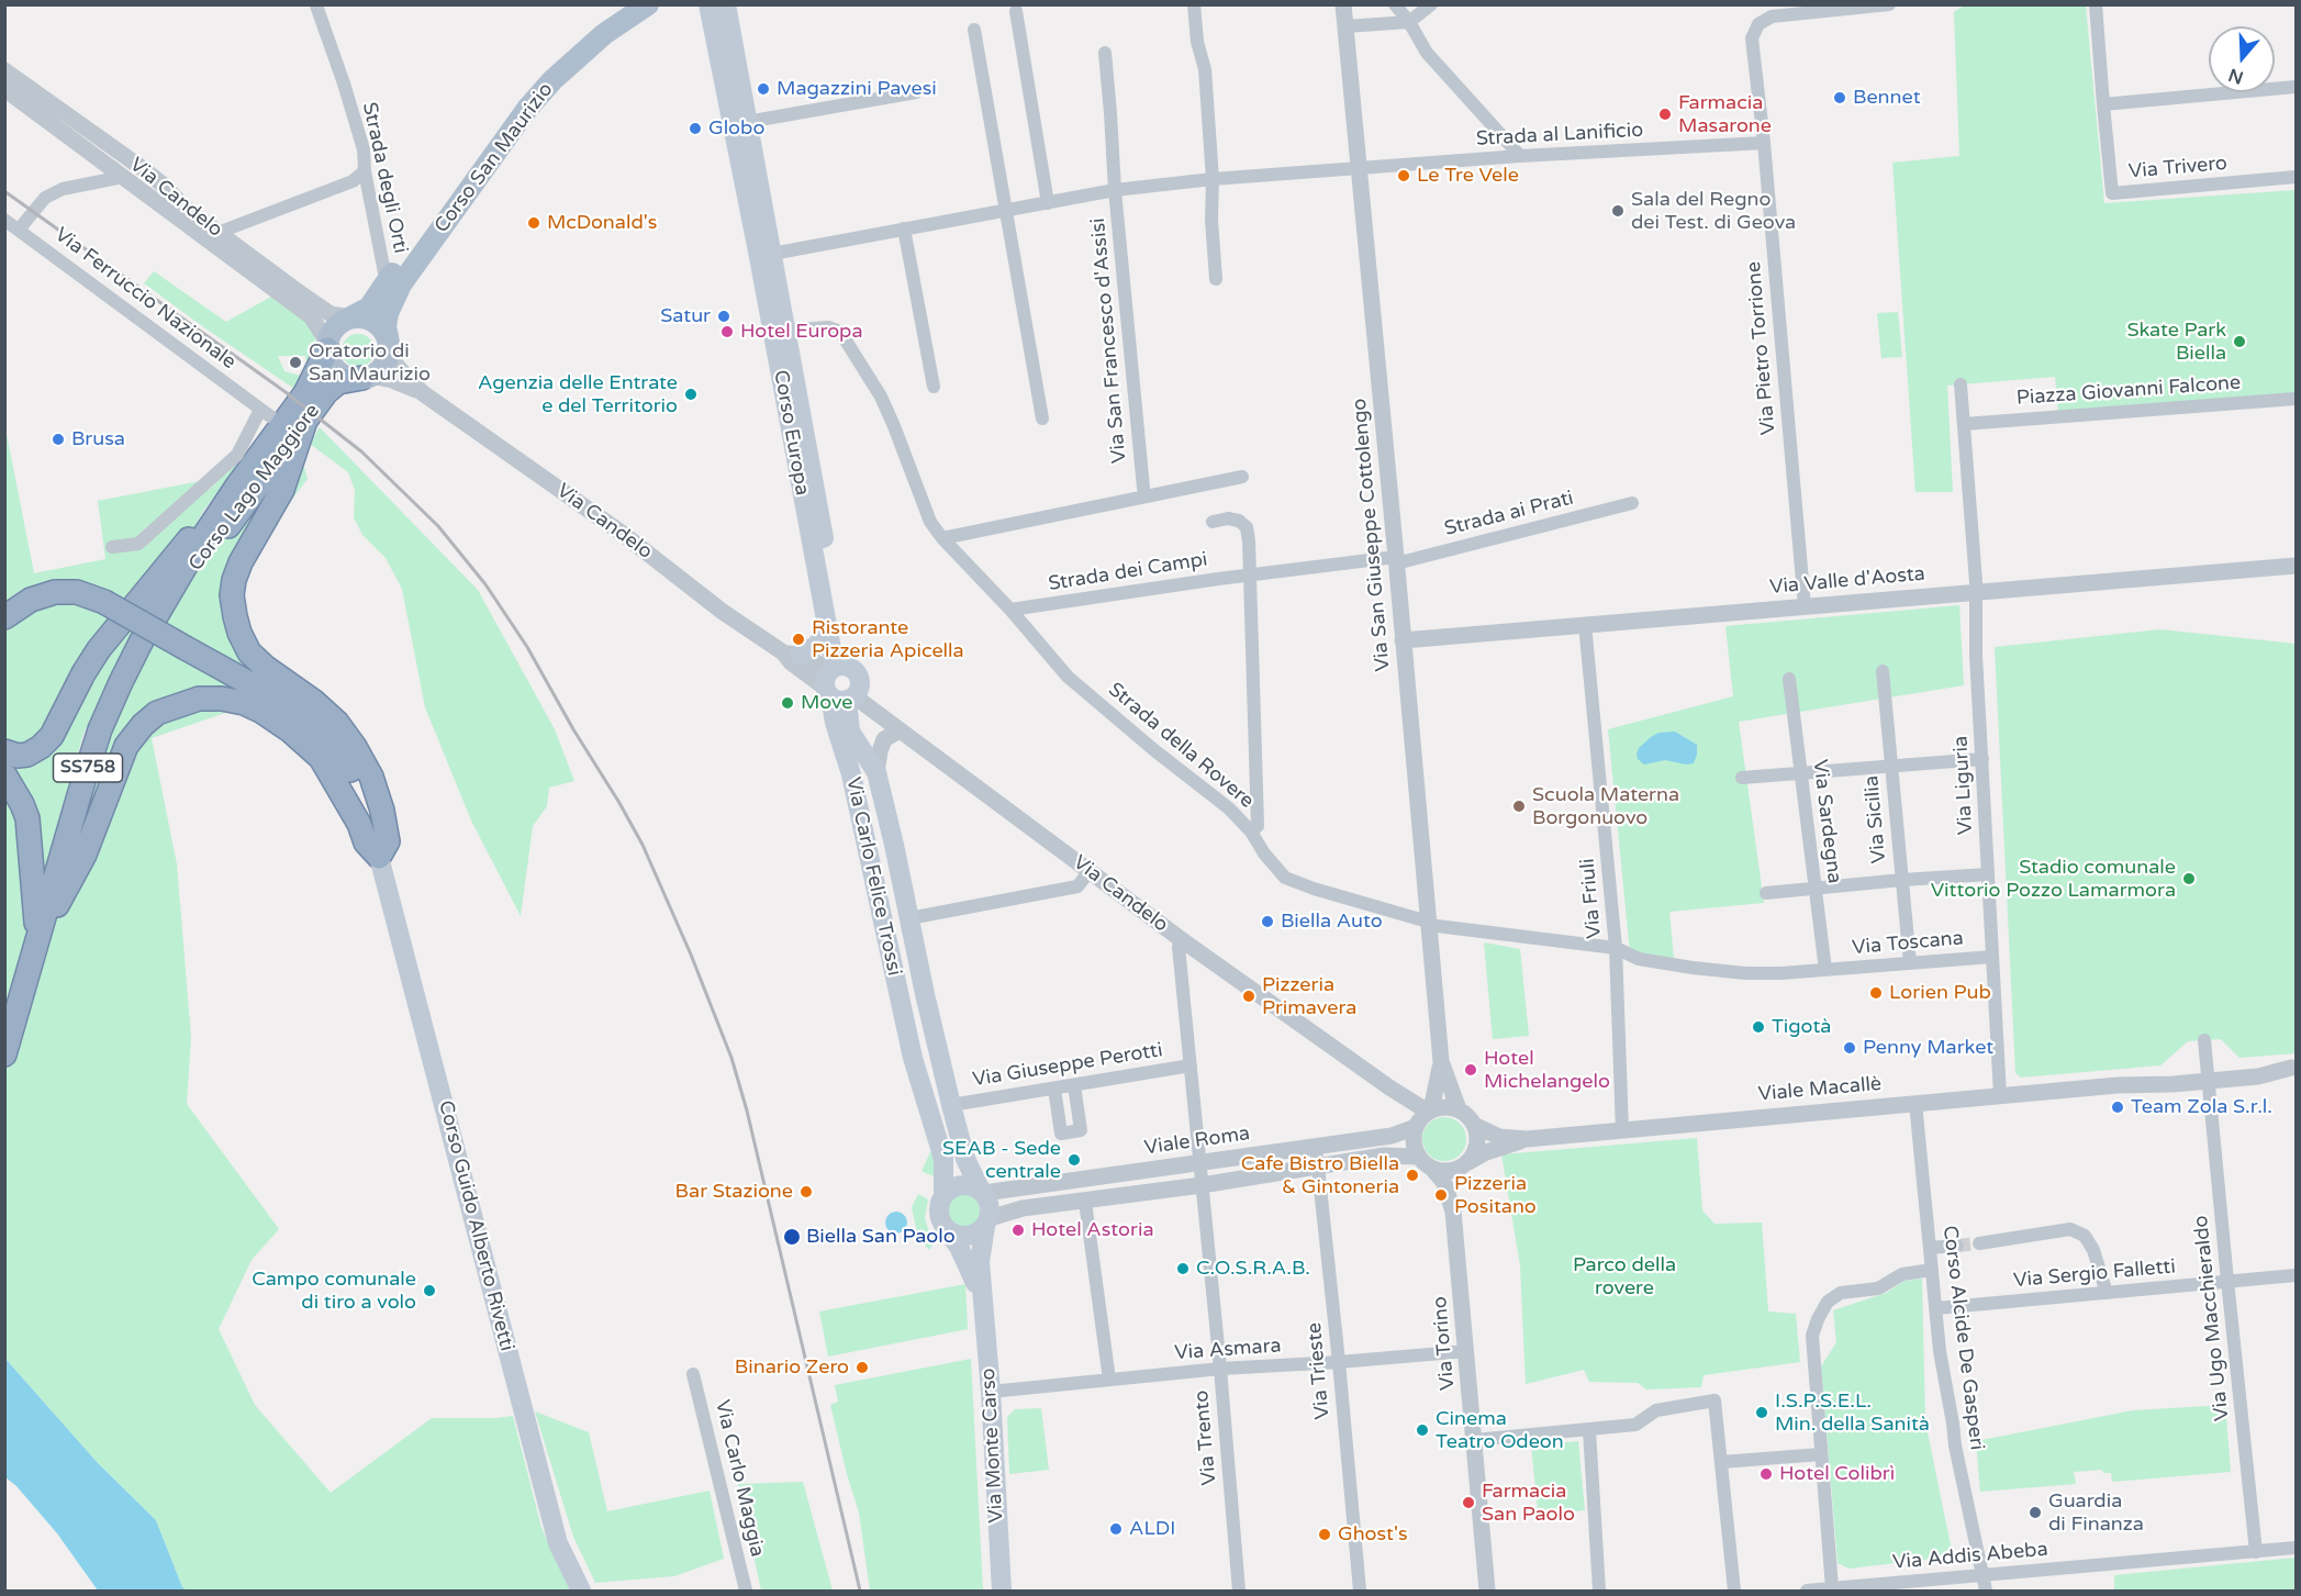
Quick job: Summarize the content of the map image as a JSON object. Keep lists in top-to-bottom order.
{
  "streets": {
    "highway": ["Corso Lago Maggiore", "SS758"],
    "main road": [
      "Corso San Maurizio",
      "Corso Europa",
      "Via Carlo Felice Trossi",
      "Corso Guido Alberto Rivetti",
      "Via Monte Carso"
    ],
    "street": [
      "Strada al Lanificio",
      "Via Trivero",
      "Strada degli Orti",
      "Via Candelo",
      "Via Ferruccio Nazionale",
      "Via San Francesco d'Assisi",
      "Via Pietro Torrione",
      "Piazza Giovanni Falcone",
      "Strada ai Prati",
      "Via San Giuseppe Cottolengo",
      "Strada dei Campi",
      "Via Valle d'Aosta",
      "Strada della Rovere",
      "Via Liguria",
      "Via Sicilia",
      "Via Sardegna",
      "Via Friuli",
      "Via Toscana",
      "Via Giuseppe Perotti",
      "Viale Macallè",
      "Viale Roma",
      "Via Sergio Falletti",
      "Via Ugo Macchieraldo",
      "Corso Alcide De Gasperi",
      "Via Torino",
      "Via Asmara",
      "Via Trieste",
      "Via Trento",
      "Via Carlo Maggia",
      "Via Addis Abeba"
    ]
  },
  "crossings": [
    ["Strada al Lanificio", "Via San Francesco d'Assisi"],
    ["Strada al Lanificio", "Via Pietro Torrione"],
    ["Strada al Lanificio", "Corso Europa"],
    ["Strada al Lanificio", "Via San Giuseppe Cottolengo"],
    ["Corso San Maurizio", "Strada degli Orti"],
    ["Corso San Maurizio", "Via Candelo"],
    ["Corso San Maurizio", "SS758"],
    ["Via Candelo", "Corso Europa"],
    ["Via Candelo", "Corso Lago Maggiore"],
    ["Via Candelo", "Via San Giuseppe Cottolengo"],
    ["Via Candelo", "SS758"],
    ["Via Candelo", "Via Carlo Felice Trossi"],
    ["Via Candelo", "Viale Macallè"],
    ["Via Candelo", "Viale Roma"],
    ["Via Candelo", "Via Torino"],
    ["Via Candelo", "Via Trento"],
    ["Via Ferruccio Nazionale", "Corso Lago Maggiore"],
    ["Via Pietro Torrione", "Via Valle d'Aosta"],
    ["Corso Europa", "Strada della Rovere"],
    ["Corso Europa", "Via Carlo Felice Trossi"],
    ["Corso Lago Maggiore", "SS758"],
    ["Strada ai Prati", "Via San Giuseppe Cottolengo"],
    ["Strada ai Prati", "Strada dei Campi"],
    ["Via San Giuseppe Cottolengo", "Strada dei Campi"],
    ["Via San Giuseppe Cottolengo", "Via Valle d'Aosta"],
    ["Via San Giuseppe Cottolengo", "Strada della Rovere"],
    ["Via San Giuseppe Cottolengo", "Viale Macallè"],
    ["Via San Giuseppe Cottolengo", "Viale Roma"],
    ["Via San Giuseppe Cottolengo", "Via Torino"],
    ["Strada dei Campi", "Strada della Rovere"],
    ["Via Valle d'Aosta", "Via Liguria"],
    ["Via Valle d'Aosta", "Via Friuli"],
    ["Strada della Rovere", "Via Friuli"],
    ["Strada della Rovere", "Via Toscana"],
    ["Via Liguria", "Via Toscana"],
    ["Via Liguria", "Viale Macallè"],
    ["Via Sicilia", "Via Toscana"],
    ["Via Sardegna", "Via Toscana"],
    ["Via Carlo Felice Trossi", "Via Giuseppe Perotti"],
    ["Via Carlo Felice Trossi", "Viale Roma"],
    ["Via Carlo Felice Trossi", "Via Monte Carso"],
    ["Via Friuli", "Via Toscana"],
    ["Via Friuli", "Viale Macallè"],
    ["Via Giuseppe Perotti", "Via Trento"],
    ["Viale Macallè", "Viale Roma"],
    ["Viale Macallè", "Via Ugo Macchieraldo"],
    ["Viale Macallè", "Corso Alcide De Gasperi"],
    ["Viale Macallè", "Via Torino"],
    ["Viale Roma", "Via Torino"],
    ["Viale Roma", "Via Trieste"],
    ["Viale Roma", "Via Trento"],
    ["Viale Roma", "Via Monte Carso"],
    ["Via Sergio Falletti", "Via Ugo Macchieraldo"],
    ["Via Sergio Falletti", "Corso Alcide De Gasperi"],
    ["Via Ugo Macchieraldo", "Via Addis Abeba"],
    ["Corso Alcide De Gasperi", "Via Addis Abeba"],
    ["Via Torino", "Via Asmara"],
    ["Via Asmara", "Via Trieste"],
    ["Via Asmara", "Via Trento"],
    ["Via Asmara", "Via Monte Carso"]
  ],
  "parks": ["Parco della rovere"],
  "places": [
    "Magazzini Pavesi",
    "Bennet",
    "Farmacia Masarone",
    "Globo",
    "Le Tre Vele",
    "Sala del Regno dei Test. di Geova",
    "McDonald's",
    "Satur",
    "Hotel Europa",
    "Skate Park Biella",
    "Oratorio di San Maurizio",
    "Agenzia delle Entrate e del Territorio",
    "Brusa",
    "Ristorante Pizzeria Apicella",
    "Move",
    "Scuola Materna Borgonuovo",
    "Stadio comunale Vittorio Pozzo Lamarmora",
    "Biella Auto",
    "Lorien Pub",
    "Pizzeria Primavera",
    "Tigotà",
    "Penny Market",
    "Hotel Michelangelo",
    "Team Zola S.r.l.",
    "SEAB - Sede centrale",
    "Cafe Bistro Biella & Gintoneria",
    "Bar Stazione",
    "Pizzeria Positano",
    "Hotel Astoria",
    "Biella San Paolo",
    "C.O.S.R.A.B.",
    "Campo comunale di tiro a volo",
    "Binario Zero",
    "I.S.P.S.E.L. Min. della Sanità",
    "Cinema Teatro Odeon",
    "Hotel Colibrì",
    "Farmacia San Paolo",
    "Guardia di Finanza",
    "ALDI",
    "Ghost's"
  ],
  "north": "bottom"
}
